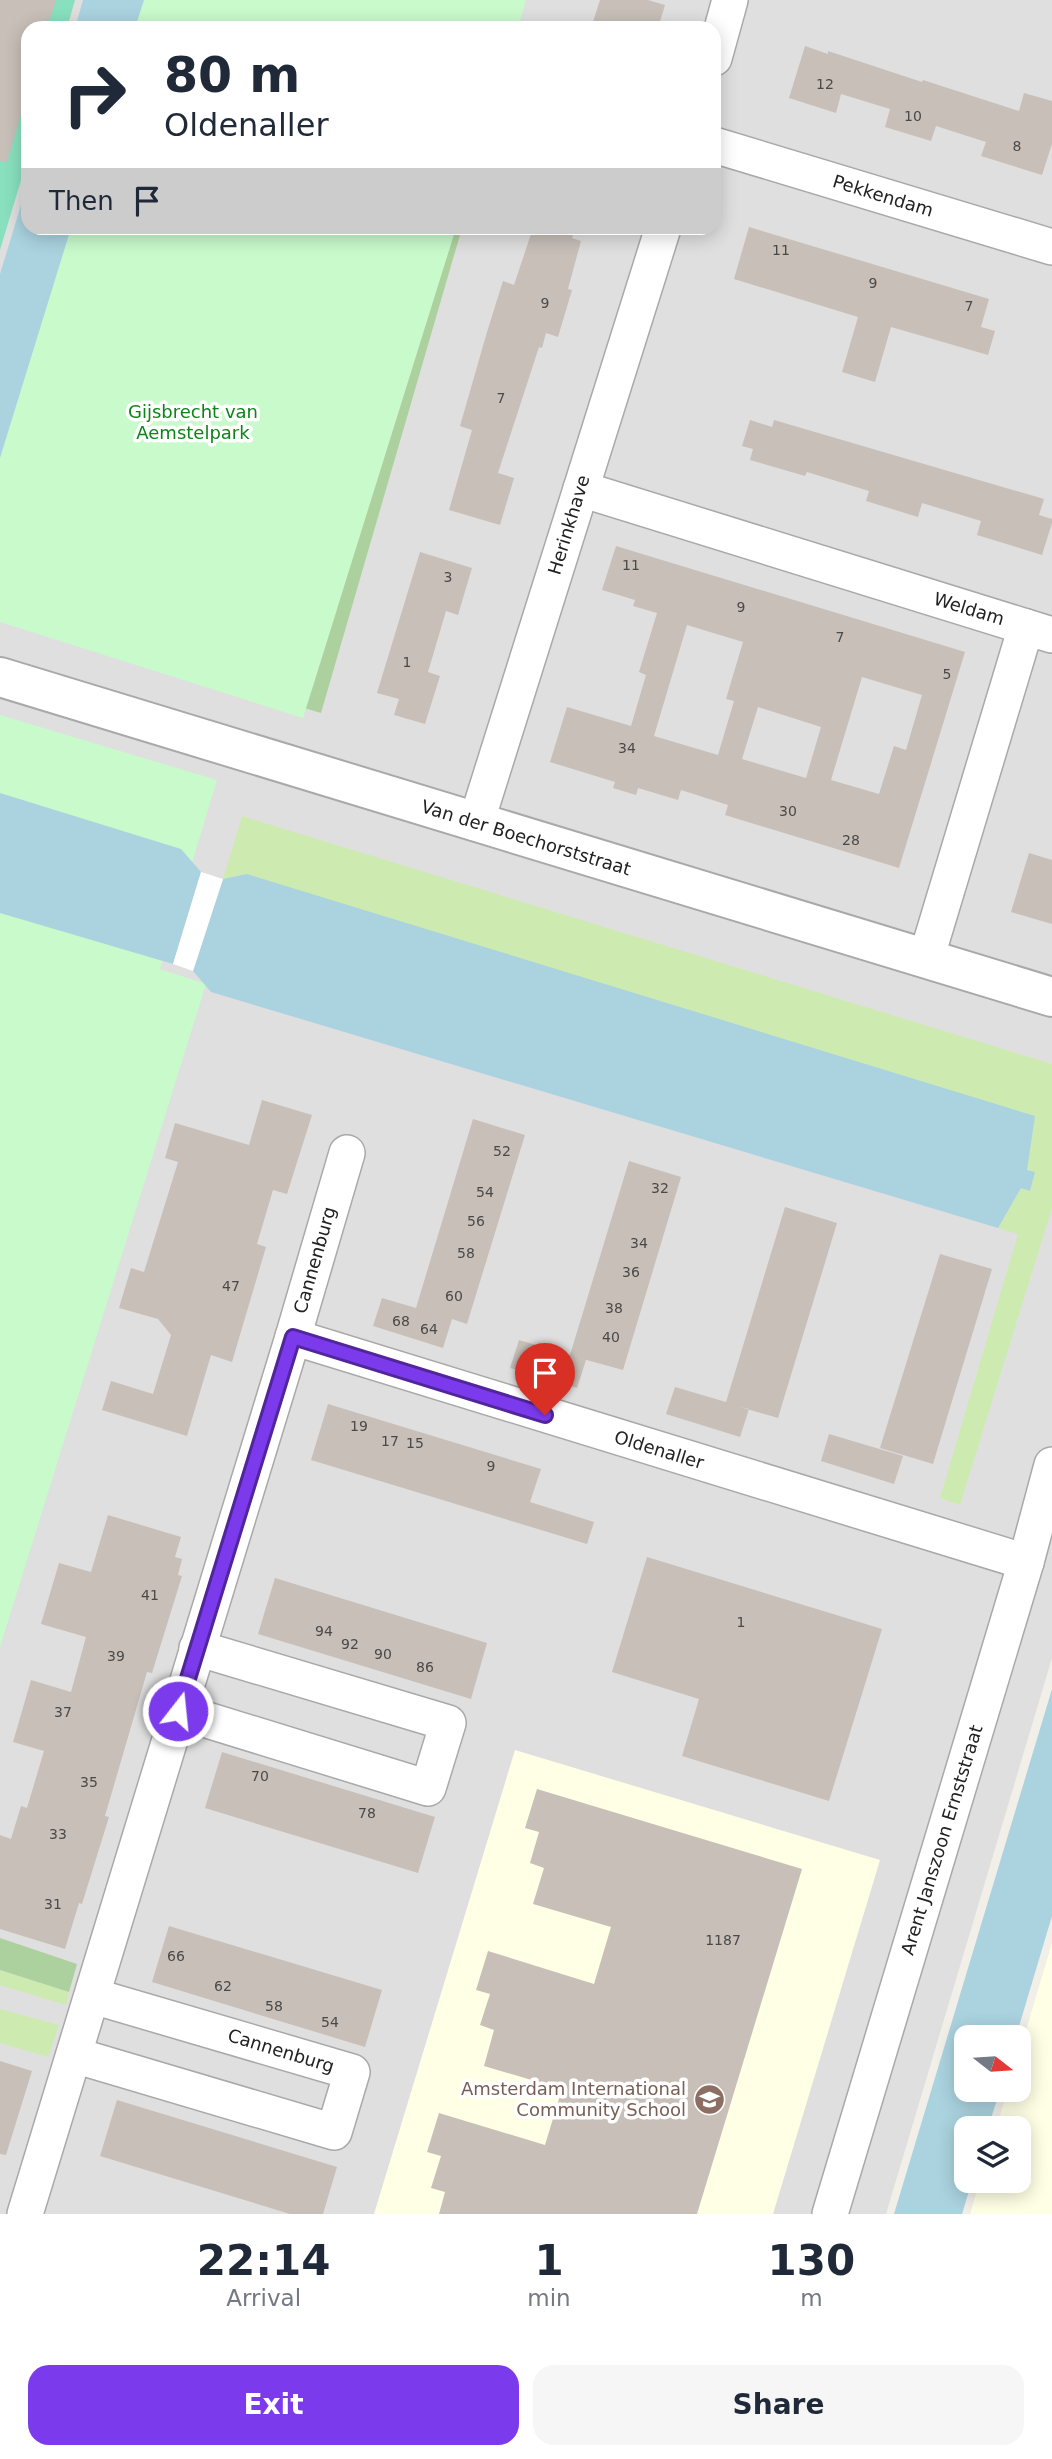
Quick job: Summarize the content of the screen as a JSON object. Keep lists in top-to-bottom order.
{
  "streets": {
    "street": [
      "Pekkendam",
      "Herinkhave",
      "Weldam",
      "Van der Boechorststraat",
      "Cannenburg",
      "Oldenaller",
      "Arent Janszoon Ernststraat"
    ]
  },
  "crossings": [
    ["Herinkhave", "Weldam"],
    ["Herinkhave", "Van der Boechorststraat"],
    ["Weldam", "Van der Boechorststraat"],
    ["Cannenburg", "Oldenaller"],
    ["Oldenaller", "Arent Janszoon Ernststraat"]
  ],
  "parks": ["Gijsbrecht van Aemstelpark"],
  "places": {
    "school or university": ["Amsterdam International Community School"]
  },
  "house_numbers": [
    "12",
    "10",
    "8",
    "11",
    "9",
    "9",
    "7",
    "7",
    "11",
    "3",
    "9",
    "7",
    "1",
    "5",
    "34",
    "30",
    "28",
    "52",
    "32",
    "54",
    "56",
    "34",
    "58",
    "36",
    "47",
    "60",
    "38",
    "68",
    "64",
    "40",
    "19",
    "17",
    "15",
    "9",
    "41",
    "1",
    "94",
    "92",
    "90",
    "39",
    "86",
    "37",
    "70",
    "35",
    "78",
    "33",
    "31",
    "1187",
    "66",
    "62",
    "58",
    "54"
  ],
  "north": "right",
  "page": {
    "turn": ["80 m", "Oldenaller"],
    "then": "Then",
    "eta": [
      "22:14",
      "Arrival",
      "1",
      "min",
      "130",
      "m"
    ],
    "buttons": ["Exit", "Share"]
  }
}
